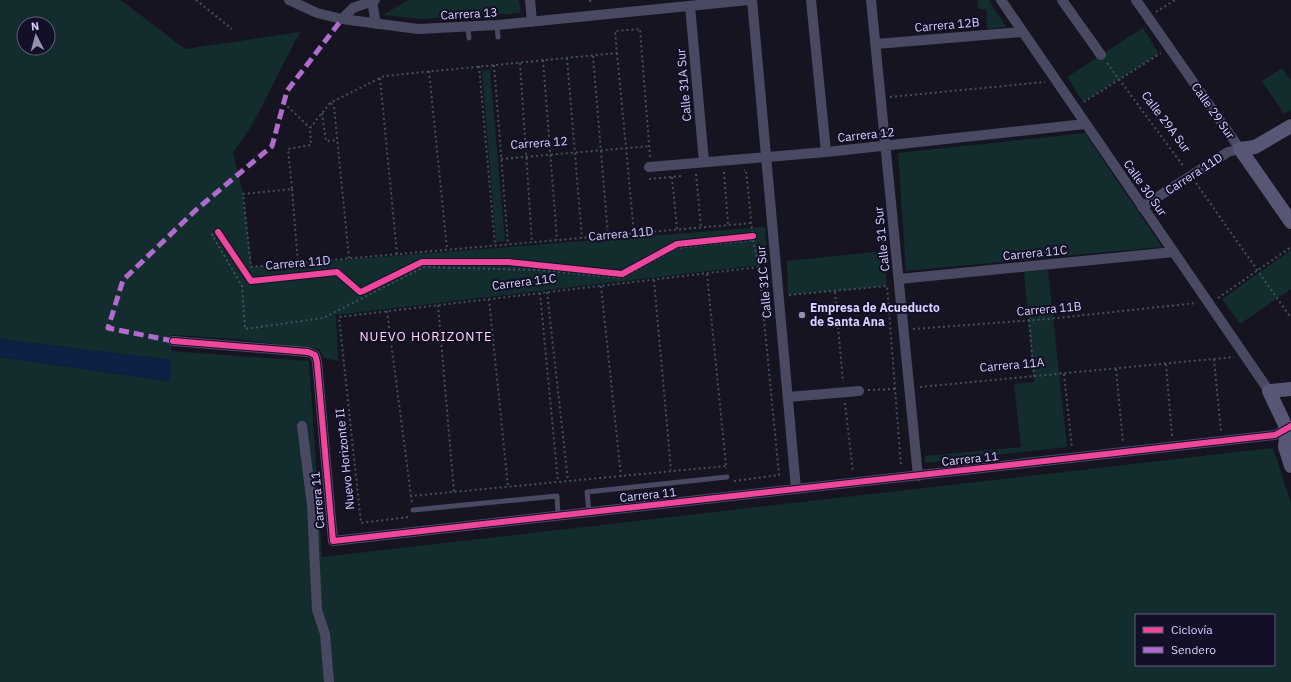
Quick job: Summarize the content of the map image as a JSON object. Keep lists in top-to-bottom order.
{
  "streets": {
    "street": [
      "Carrera 13",
      "Carrera 12B",
      "Calle 31A Sur",
      "Calle 29 Sur",
      "Carrera 12",
      "Carrera 11D",
      "Calle 30 Sur",
      "Calle 31 Sur",
      "Carrera 11C",
      "Calle 31C Sur",
      "Carrera 11"
    ],
    "path": [
      "Calle 29A Sur",
      "Carrera 11B",
      "Carrera 11A",
      "Nuevo Horizonte II"
    ]
  },
  "crossings": [
    ["Carrera 13", "Calle 31A Sur"],
    ["Carrera 13", "Calle 31C Sur"],
    ["Carrera 12B", "Calle 30 Sur"],
    ["Carrera 12B", "Calle 31 Sur"],
    ["Calle 31A Sur", "Carrera 12"],
    ["Calle 29 Sur", "Carrera 11D"],
    ["Calle 29A Sur", "Carrera 11D"],
    ["Carrera 12", "Calle 30 Sur"],
    ["Carrera 12", "Calle 31 Sur"],
    ["Carrera 12", "Calle 31C Sur"],
    ["Carrera 11D", "Calle 30 Sur"],
    ["Calle 30 Sur", "Carrera 11C"],
    ["Calle 31 Sur", "Carrera 11C"],
    ["Calle 31 Sur", "Carrera 11B"],
    ["Calle 31 Sur", "Carrera 11A"],
    ["Calle 31 Sur", "Carrera 11"],
    ["Carrera 11C", "Nuevo Horizonte II"],
    ["Calle 31C Sur", "Carrera 11"]
  ],
  "districts": ["NUEVO HORIZONTE"],
  "places": ["Empresa de Acueducto de Santa Ana"],
  "legend": ["Ciclovía", "Sendero"],
  "north": "top"
}
